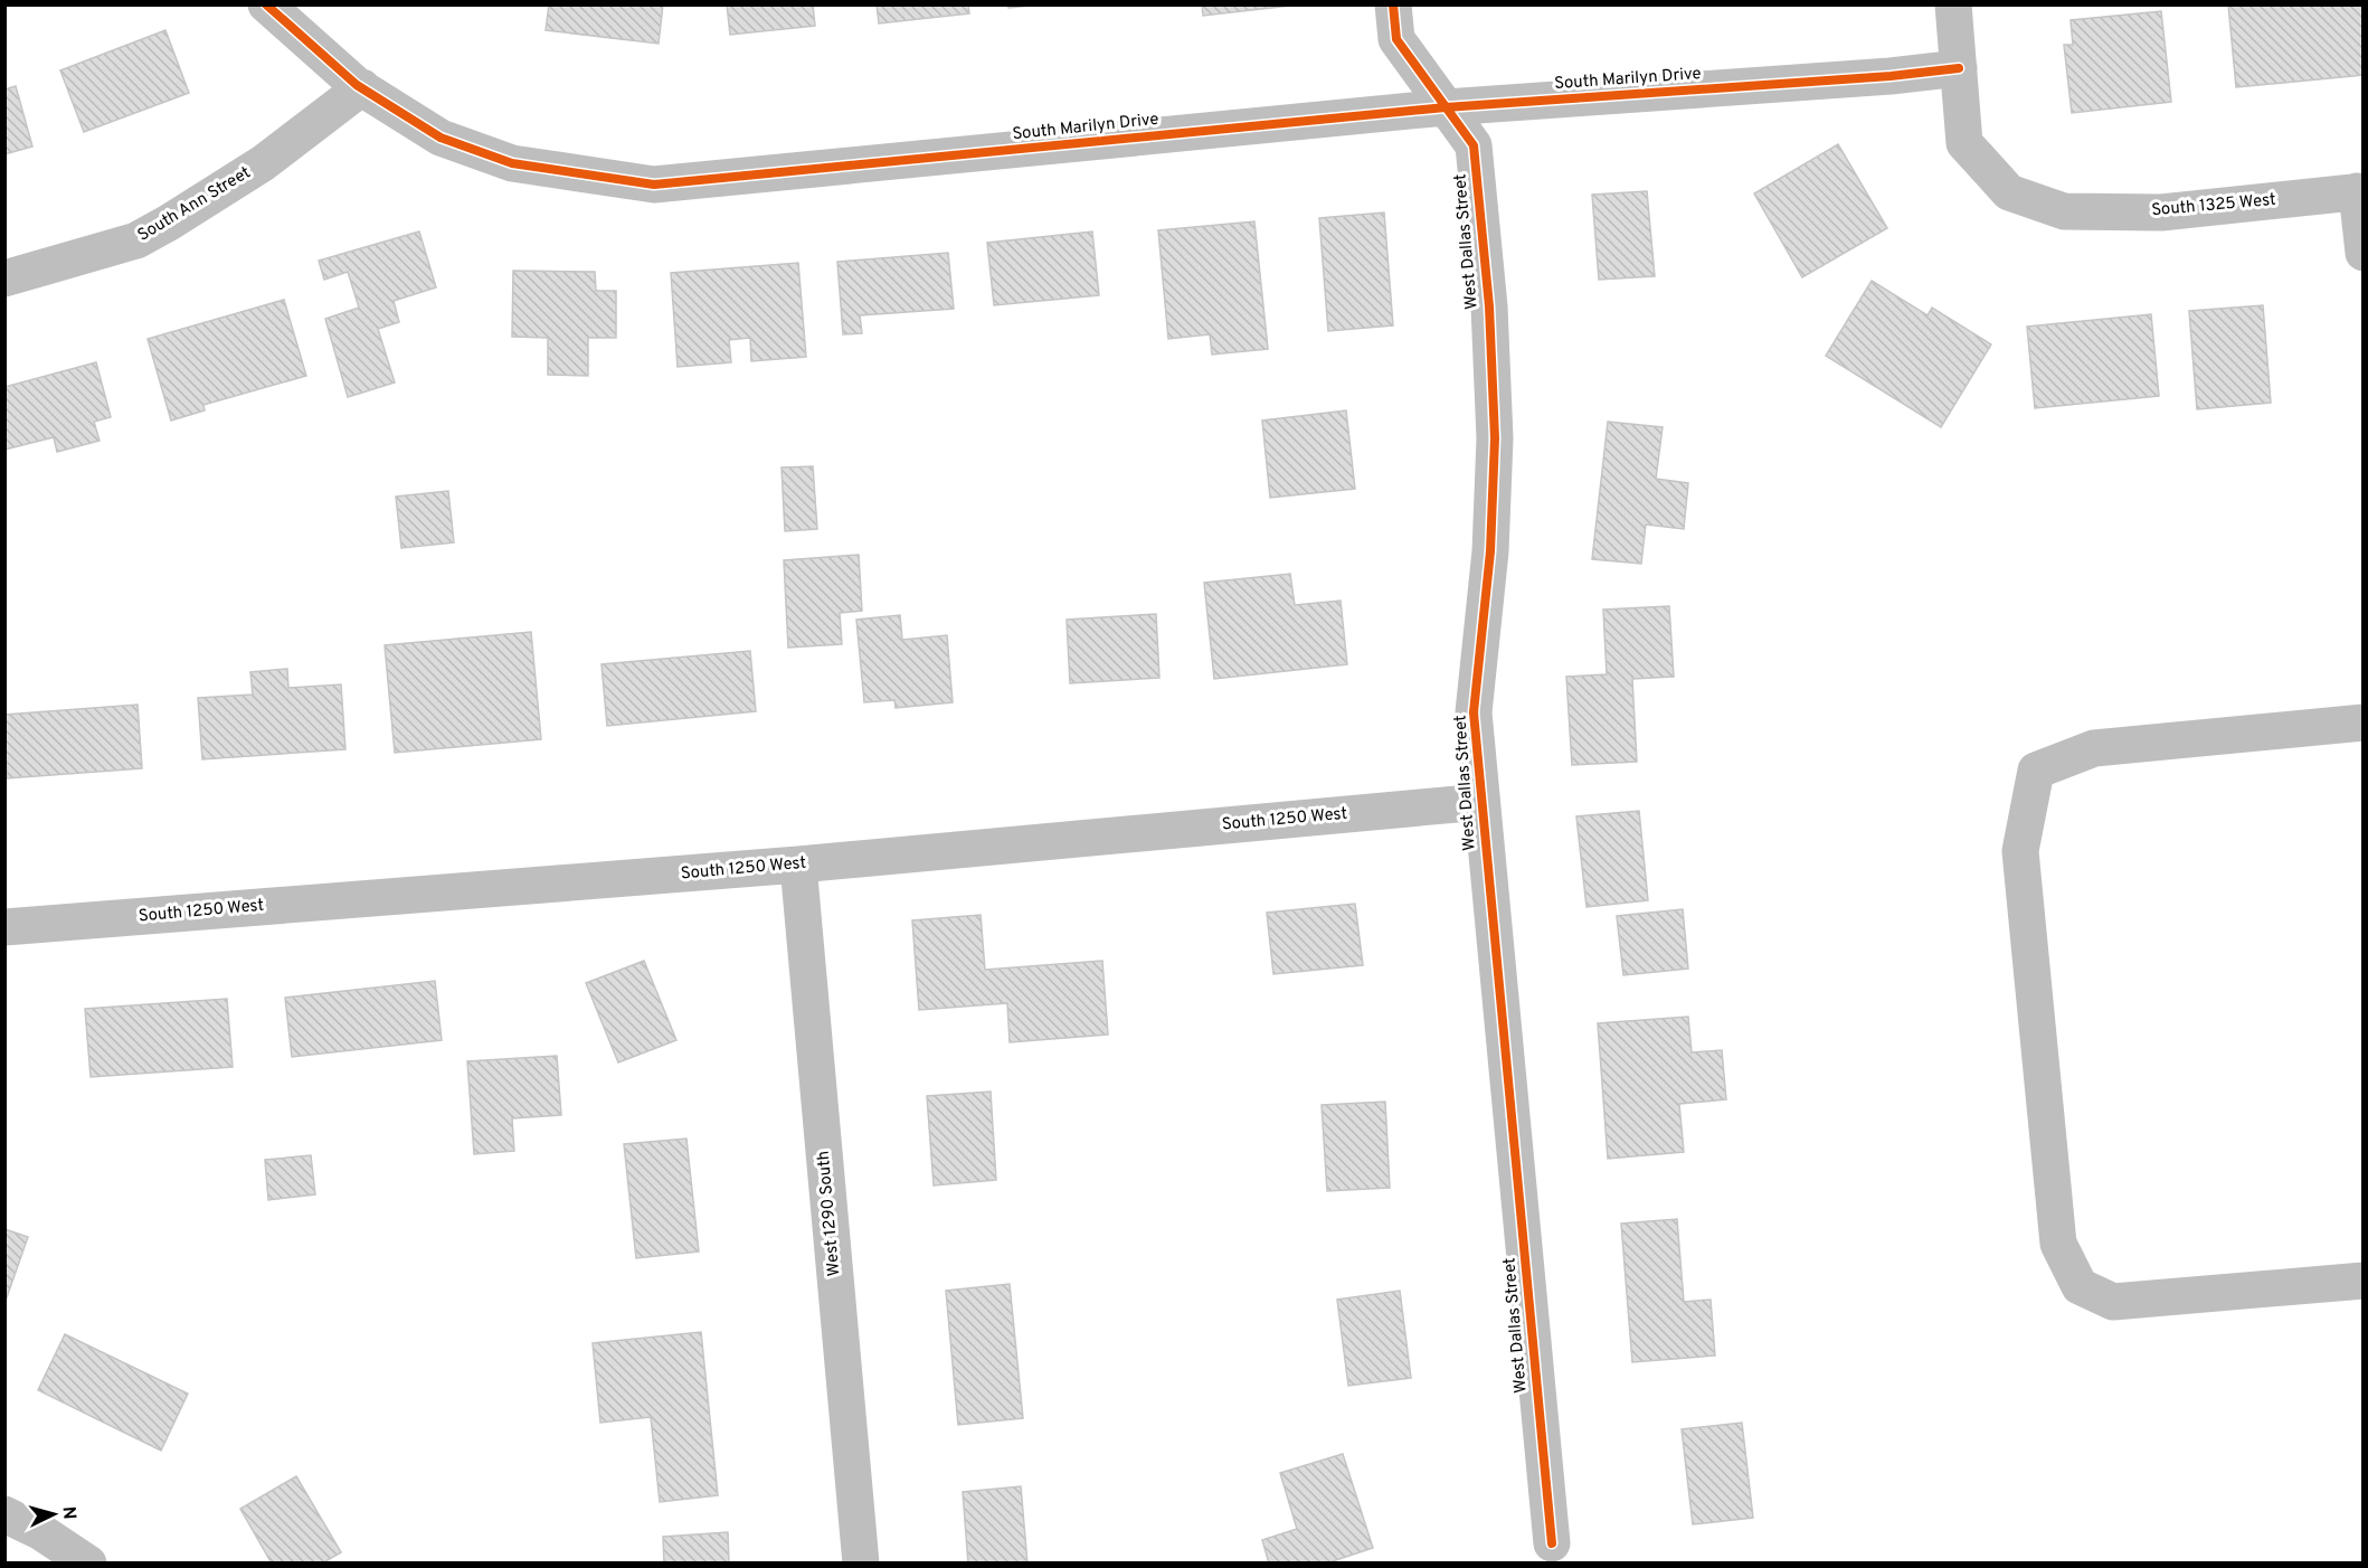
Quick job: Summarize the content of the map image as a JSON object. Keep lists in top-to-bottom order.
{
  "streets": {
    "street": [
      "South Marilyn Drive",
      "South Ann Street",
      "South 1325 West",
      "West Dallas Street",
      "South 1250 West",
      "West 1290 South"
    ]
  },
  "crossings": [
    ["South Marilyn Drive", "South Ann Street"],
    ["South Marilyn Drive", "South 1325 West"],
    ["South Marilyn Drive", "West Dallas Street"],
    ["West Dallas Street", "South 1250 West"],
    ["South 1250 West", "West 1290 South"]
  ],
  "north": "right"
}
